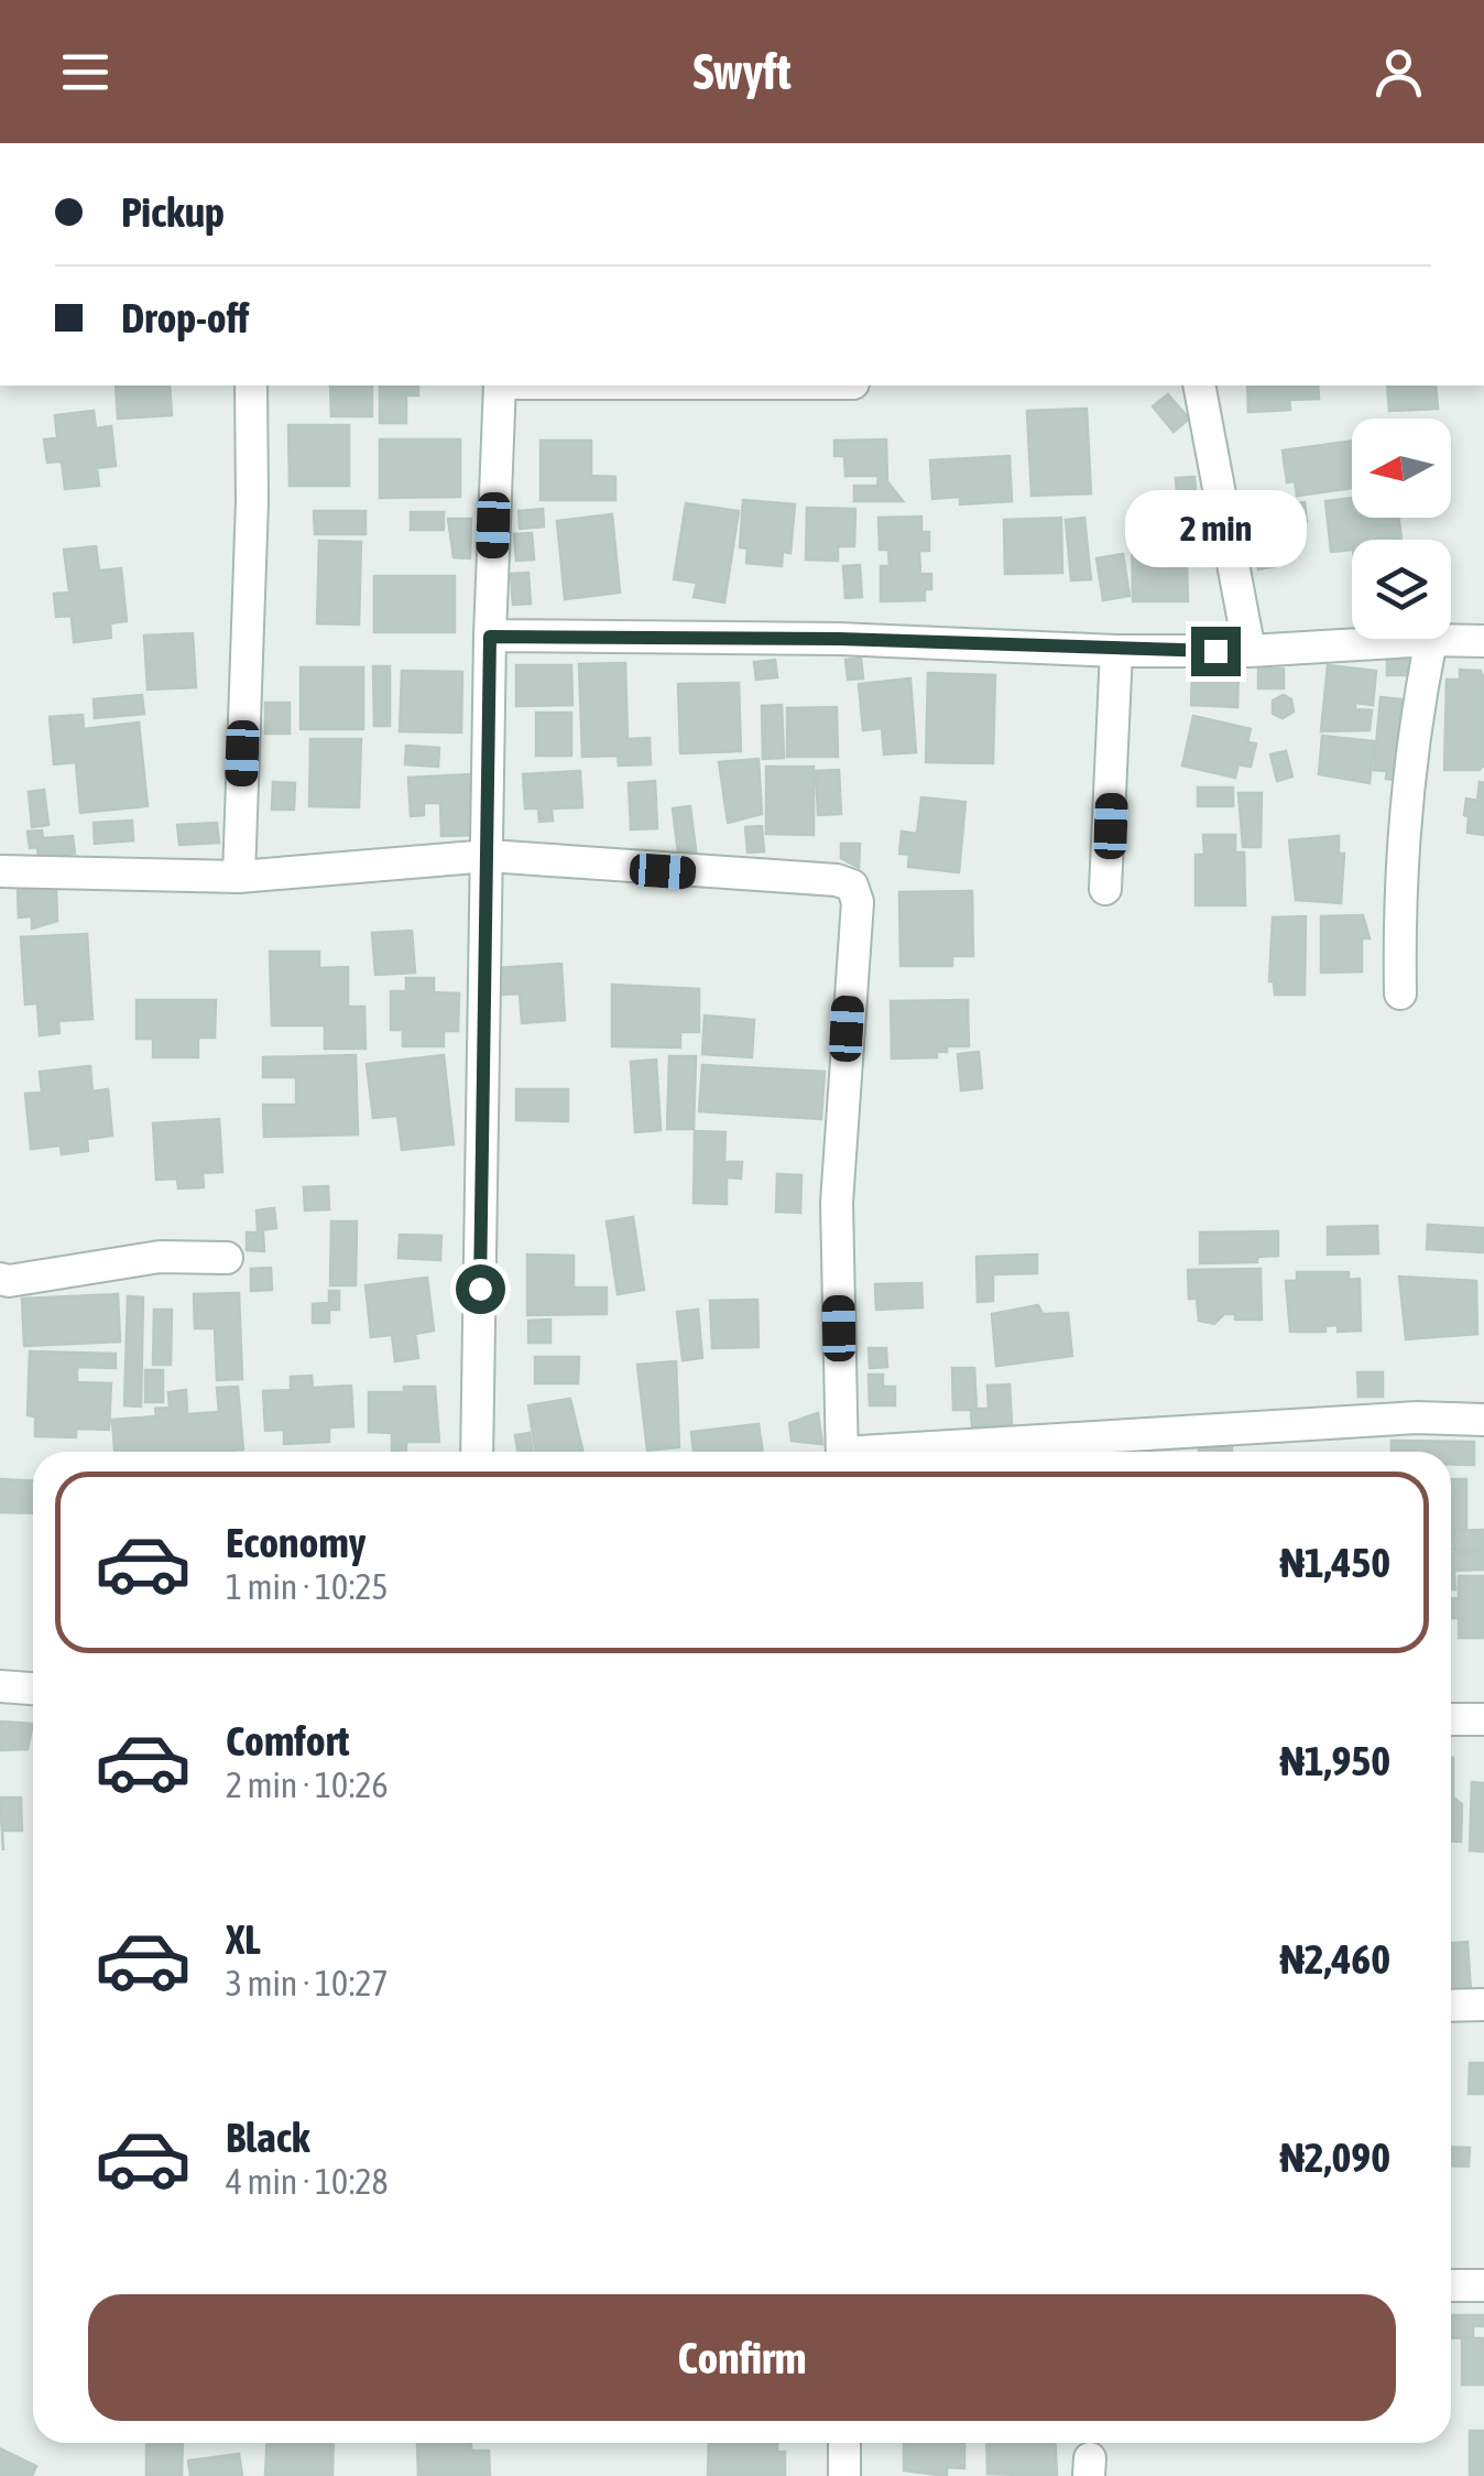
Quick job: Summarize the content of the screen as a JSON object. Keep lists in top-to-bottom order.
{
  "north": "left",
  "page": {
    "header": "Swyft",
    "banner": ["Pickup", "Drop-off"],
    "bubble": "2 min",
    "list": [
      {
        "name": "Economy",
        "note": "1 min · 10:25",
        "value": "₦1,450"
      },
      {
        "name": "Comfort",
        "note": "2 min · 10:26",
        "value": "₦1,950"
      },
      {
        "name": "XL",
        "note": "3 min · 10:27",
        "value": "₦2,460"
      },
      {
        "name": "Black",
        "note": "4 min · 10:28",
        "value": "₦2,090"
      }
    ],
    "buttons": "Confirm"
  }
}
